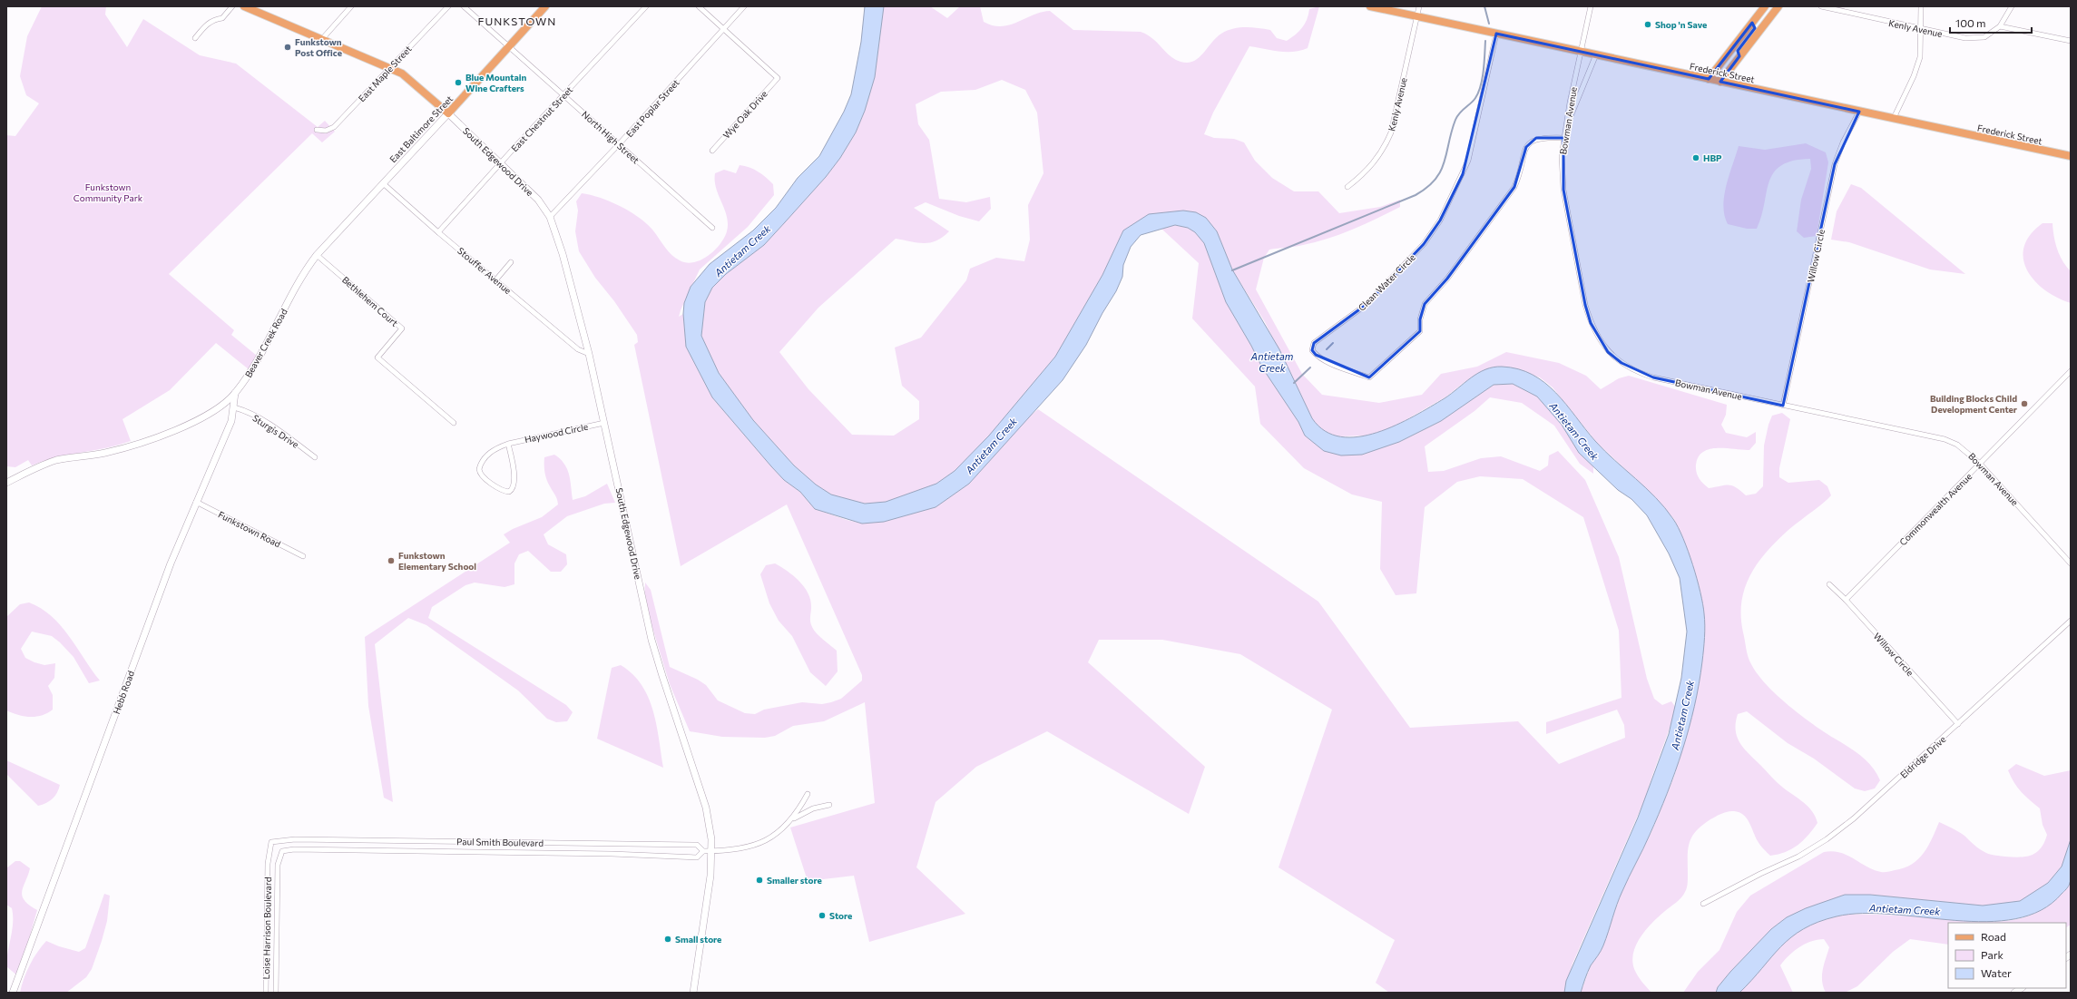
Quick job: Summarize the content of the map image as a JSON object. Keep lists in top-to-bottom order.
{
  "streets": {
    "main road": ["Frederick Street", "East Baltimore Street"],
    "street": [
      "Kenly Avenue",
      "East Maple Street",
      "East Poplar Street",
      "Wye Oak Drive",
      "East Chestnut Street",
      "Bowman Avenue",
      "North High Street",
      "South Edgewood Drive",
      "Willow Circle",
      "Stouffer Avenue",
      "Clean Water Circle",
      "Bethlehem Court",
      "Beaver Creek Road",
      "Sturgis Drive",
      "Haywood Circle",
      "Commonwealth Avenue",
      "Funkstown Road",
      "Hebb Road",
      "Eldridge Drive",
      "Paul Smith Boulevard",
      "Loise Harrison Boulevard"
    ]
  },
  "crossings": [
    ["Kenly Avenue", "Frederick Street"],
    ["Frederick Street", "Bowman Avenue"],
    ["Frederick Street", "Willow Circle"],
    ["Frederick Street", "Clean Water Circle"],
    ["East Poplar Street", "Wye Oak Drive"],
    ["East Poplar Street", "North High Street"],
    ["East Poplar Street", "South Edgewood Drive"],
    ["East Chestnut Street", "North High Street"],
    ["East Chestnut Street", "South Edgewood Drive"],
    ["East Chestnut Street", "Stouffer Avenue"],
    ["Bowman Avenue", "Willow Circle"],
    ["Bowman Avenue", "Clean Water Circle"],
    ["Bowman Avenue", "Commonwealth Avenue"],
    ["East Baltimore Street", "North High Street"],
    ["East Baltimore Street", "South Edgewood Drive"],
    ["East Baltimore Street", "Stouffer Avenue"],
    ["East Baltimore Street", "Beaver Creek Road"],
    ["South Edgewood Drive", "Stouffer Avenue"],
    ["South Edgewood Drive", "Haywood Circle"],
    ["South Edgewood Drive", "Paul Smith Boulevard"],
    ["Willow Circle", "Commonwealth Avenue"],
    ["Willow Circle", "Eldridge Drive"],
    ["Stouffer Avenue", "Beaver Creek Road"],
    ["Bethlehem Court", "Beaver Creek Road"],
    ["Beaver Creek Road", "Hebb Road"],
    ["Sturgis Drive", "Hebb Road"],
    ["Funkstown Road", "Hebb Road"],
    ["Paul Smith Boulevard", "Loise Harrison Boulevard"]
  ],
  "districts": ["FUNKSTOWN"],
  "water": ["Antietam Creek"],
  "parks": ["Funkstown Community Park"],
  "places": [
    "Shop 'n Save",
    "Funkstown Post Office",
    "Blue Mountain Wine Crafters",
    "HBP",
    "Building Blocks Child Development Center",
    "Funkstown Elementary School",
    "Smaller store",
    "Store",
    "Small store"
  ],
  "legend": ["Road", "Park", "Water"],
  "scale_bar": "100 m"
}
